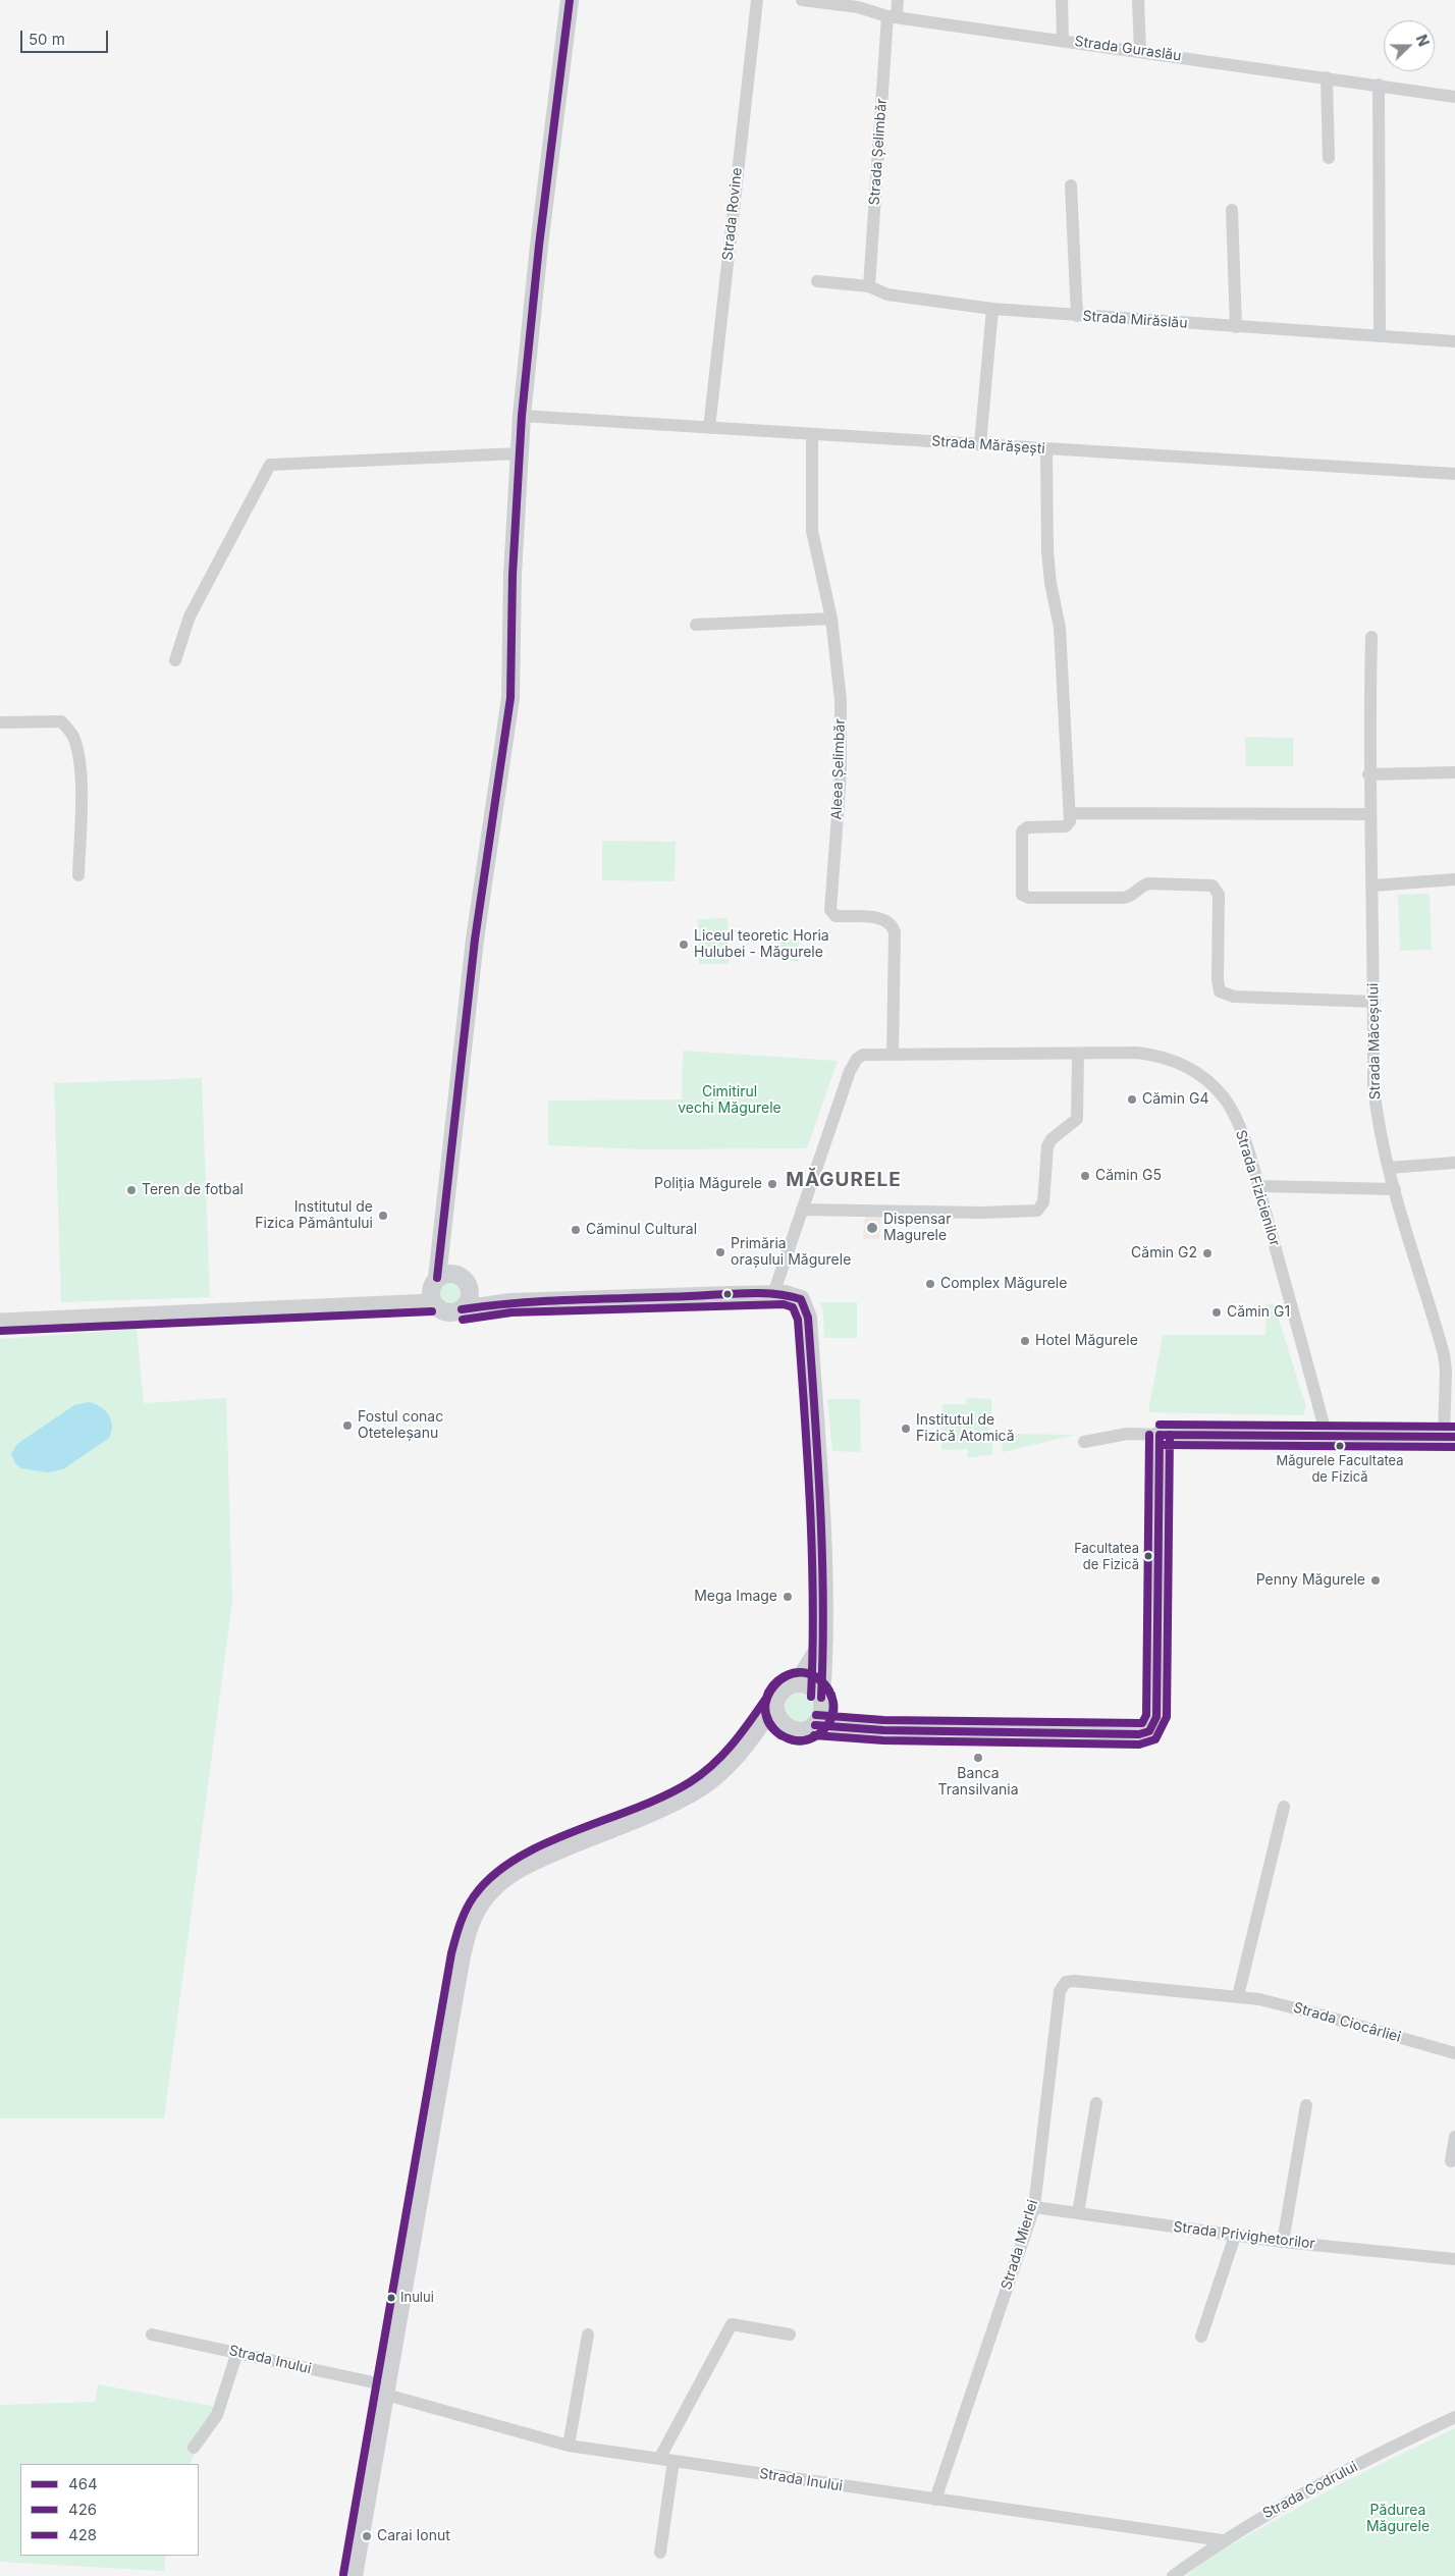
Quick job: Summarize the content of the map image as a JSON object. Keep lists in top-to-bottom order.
{
  "streets": {
    "street": [
      "Strada Guraslău",
      "Strada Șelimbăr",
      "Strada Rovine",
      "Strada Mirăslău",
      "Strada Mărășești",
      "Aleea Șelimbăr",
      "Strada Măceșului",
      "Strada Fizicienilor",
      "Strada Ciocârliei",
      "Strada Privighetorilor",
      "Strada Mierlei",
      "Strada Inului",
      "Strada Codrului"
    ]
  },
  "crossings": [
    ["Strada Guraslău", "Strada Șelimbăr"],
    ["Strada Șelimbăr", "Strada Mirăslău"],
    ["Strada Rovine", "Strada Mărășești"],
    ["Strada Mărășești", "Aleea Șelimbăr"],
    ["Aleea Șelimbăr", "Strada Fizicienilor"],
    ["Strada Ciocârliei", "Strada Mierlei"],
    ["Strada Privighetorilor", "Strada Mierlei"],
    ["Strada Mierlei", "Strada Inului"],
    ["Strada Inului", "Strada Codrului"]
  ],
  "districts": ["MĂGURELE"],
  "parks": ["Cimitirul vechi Măgurele", "Pădurea Măgurele"],
  "places": [
    "Liceul teoretic Horia Hulubei - Măgurele",
    "Cămin G4",
    "Cămin G5",
    "Poliția Măgurele",
    "Teren de fotbal",
    "Institutul de Fizica Pământului",
    "Dispensar Magurele",
    "Căminul Cultural",
    "Primăria orașului Măgurele",
    "Cămin G2",
    "Complex Măgurele",
    "Cămin G1",
    "Hotel Măgurele",
    "Fostul conac Oteteleșanu",
    "Institutul de Fizică Atomică",
    "Măgurele Facultatea de Fizică",
    "Facultatea de Fizică",
    "Penny Măgurele",
    "Mega Image",
    "Banca Transilvania",
    "Inului",
    "Carai Ionut"
  ],
  "lines": ["transit line 464", "transit line 426", "transit line 428"],
  "legend": ["464", "426", "428"],
  "scale_bar": "50 m",
  "north": "right"
}
